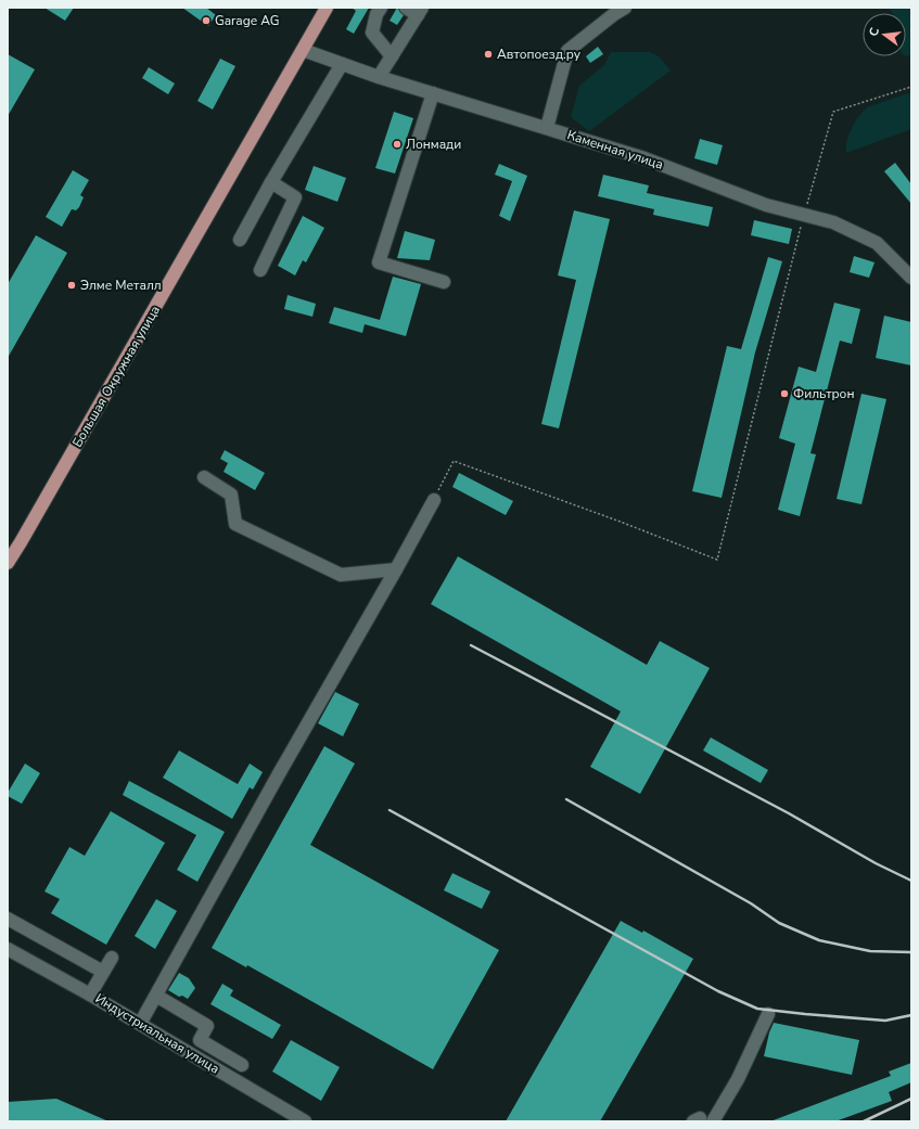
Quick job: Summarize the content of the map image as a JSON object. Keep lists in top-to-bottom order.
{
  "streets": {
    "main road": ["Большая Окружная улица"],
    "street": ["Каменная улица", "Индустриальная улица"]
  },
  "crossings": [
    ["Каменная улица", "Большая Окружная улица"]
  ],
  "places": [
    "Garage AG",
    "Автопоезд.ру",
    "Лонмади",
    "Элме Металл",
    "Фильтрон"
  ],
  "north": "left"
}
